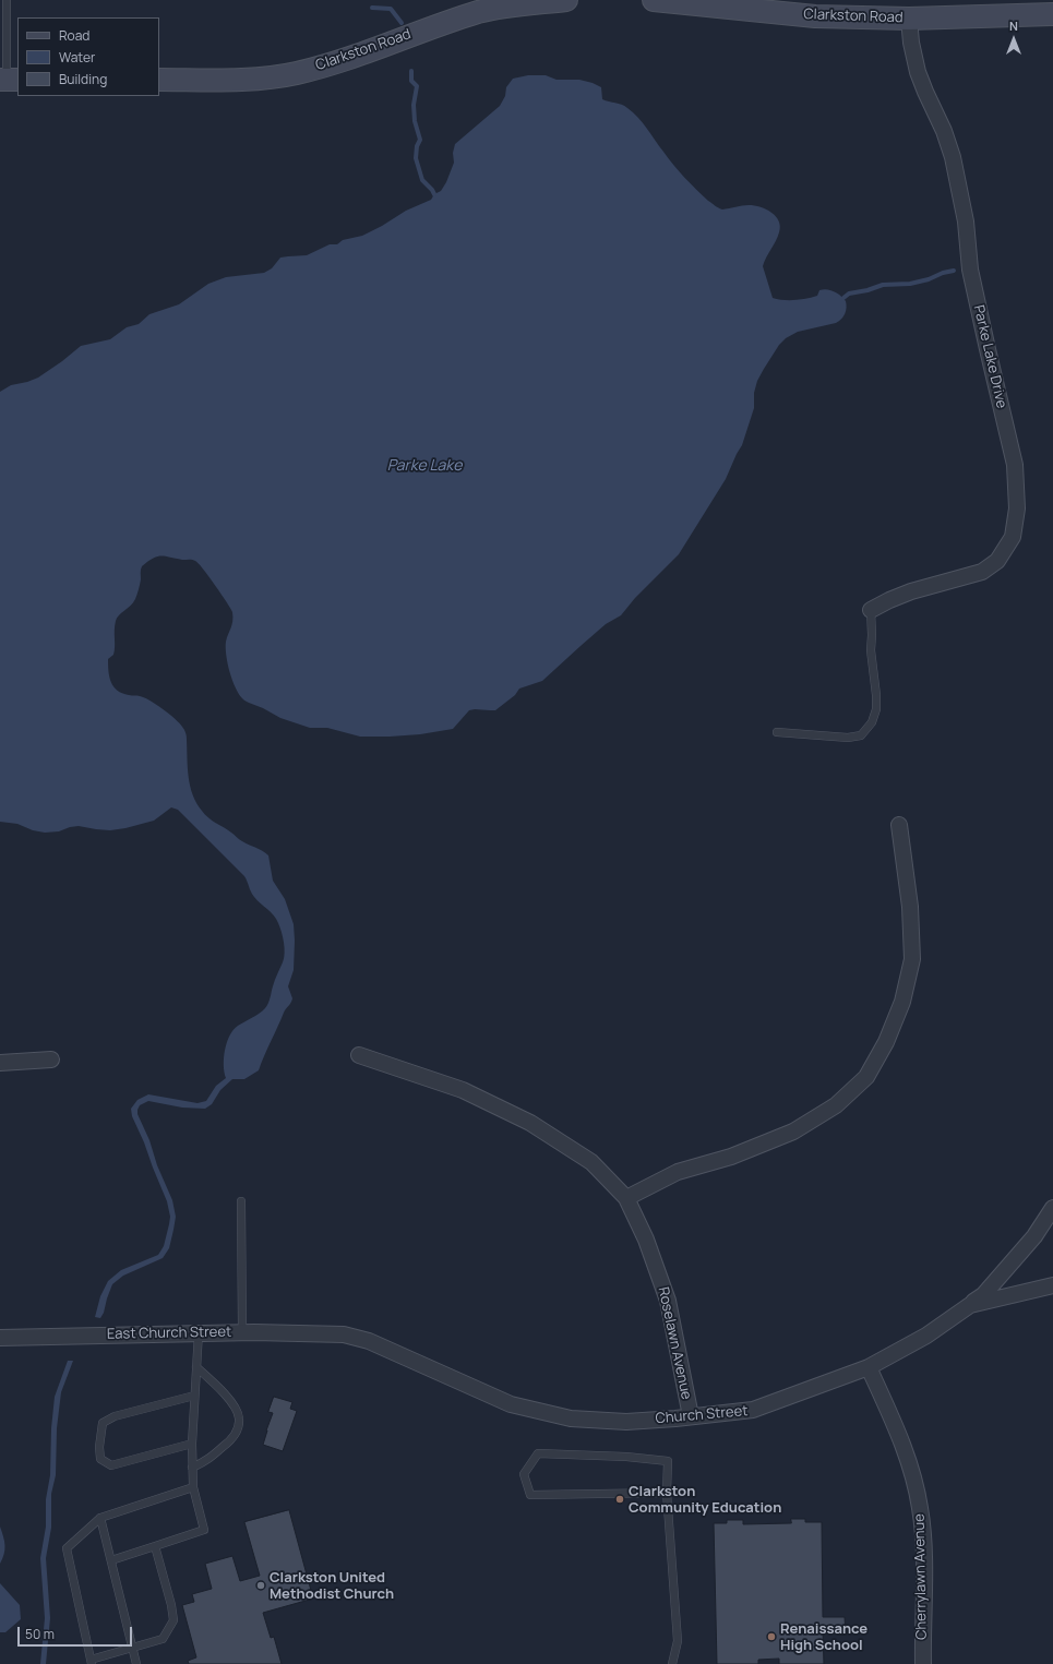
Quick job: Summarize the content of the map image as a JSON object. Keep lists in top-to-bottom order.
{
  "streets": {
    "street": [
      "Clarkston Road",
      "Parke Lake Drive",
      "East Church Street",
      "Roselawn Avenue",
      "Church Street",
      "Cherrylawn Avenue"
    ]
  },
  "crossings": [
    ["Clarkston Road", "Parke Lake Drive"],
    ["East Church Street", "Church Street"],
    ["Roselawn Avenue", "Church Street"],
    ["Church Street", "Cherrylawn Avenue"]
  ],
  "water": ["Parke Lake"],
  "places": ["Clarkston Community Education", "Clarkston United Methodist Church", "Renaissance High School"],
  "legend": ["Road", "Water", "Building"],
  "scale_bar": "50 m",
  "north": "top"
}
